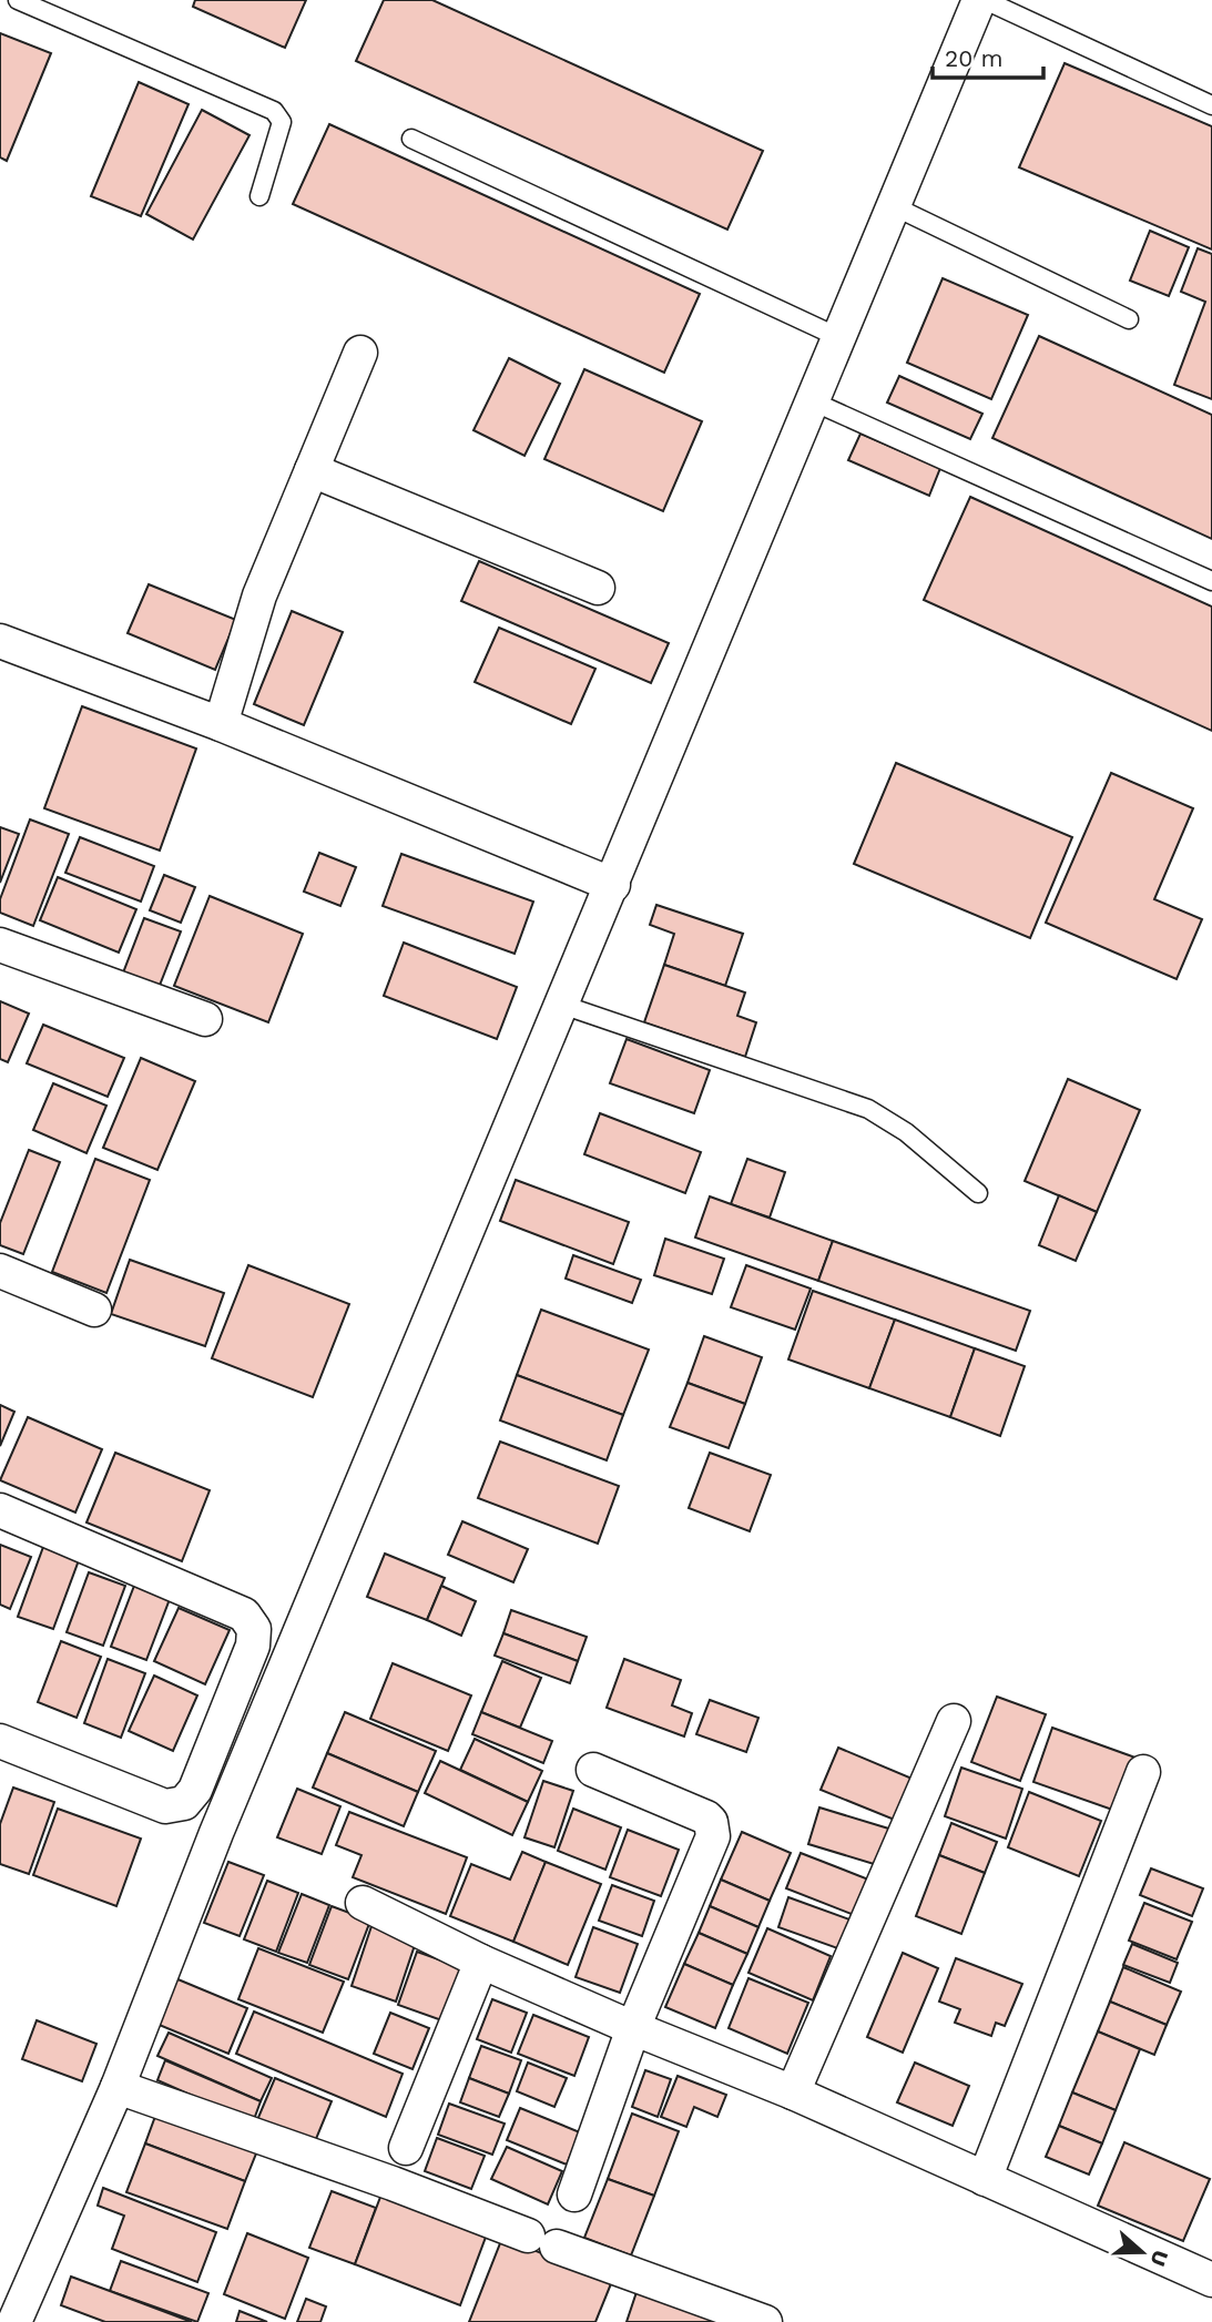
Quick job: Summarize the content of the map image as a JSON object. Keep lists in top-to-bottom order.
{
  "scale_bar": "20 m",
  "north": "right"
}
